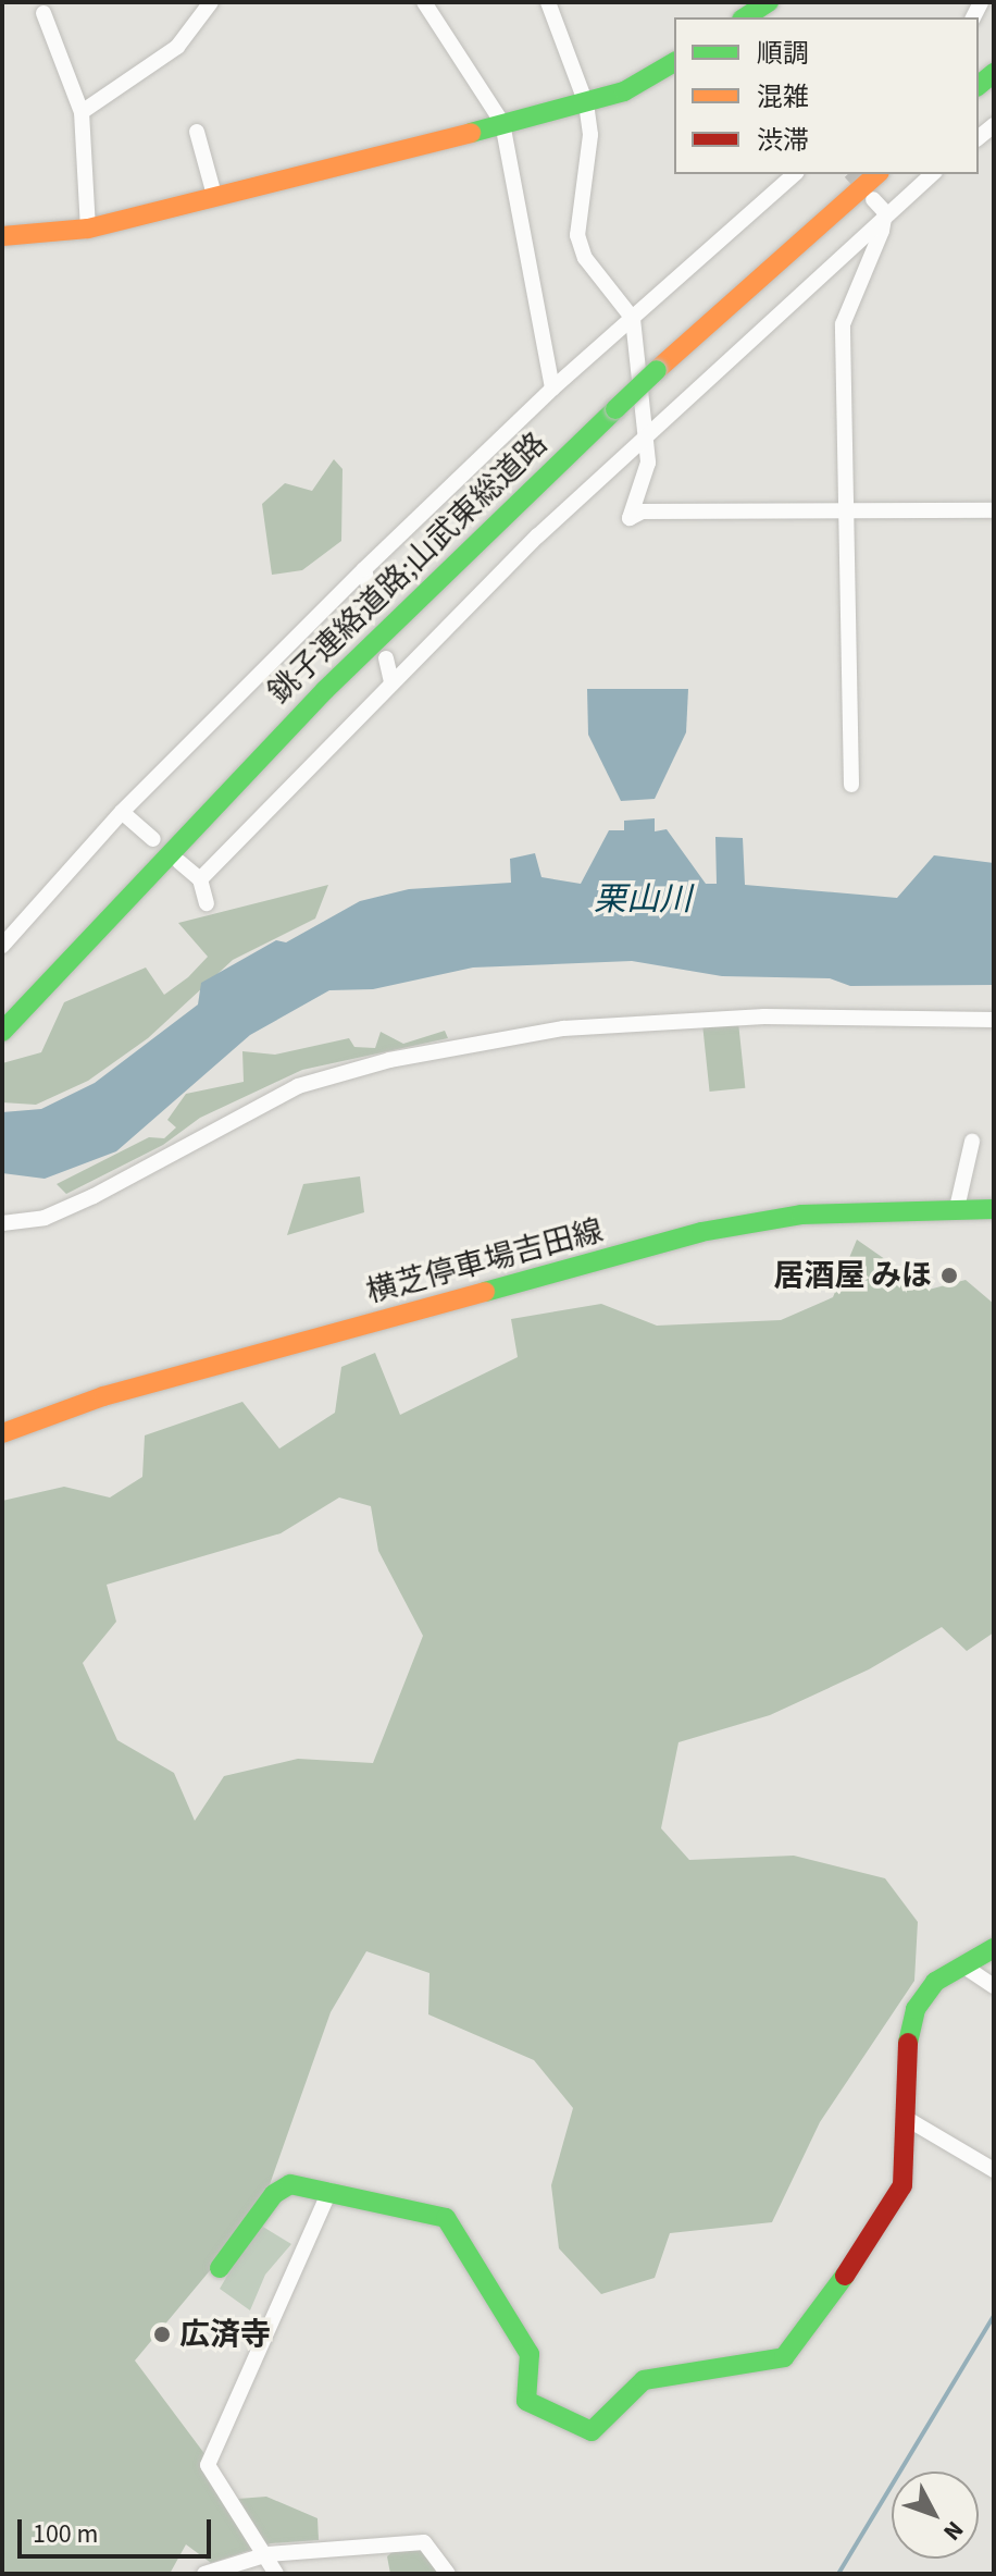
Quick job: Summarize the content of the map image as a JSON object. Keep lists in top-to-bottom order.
{
  "streets": {
    "main road": ["銚子連絡道路;山武東総道路", "横芝停車場吉田線"]
  },
  "water": ["栗山川"],
  "places": ["居酒屋 みほ", "広済寺"],
  "legend": ["順調", "混雑", "渋滞"],
  "scale_bar": "100 m",
  "north": "bottom right"
}
